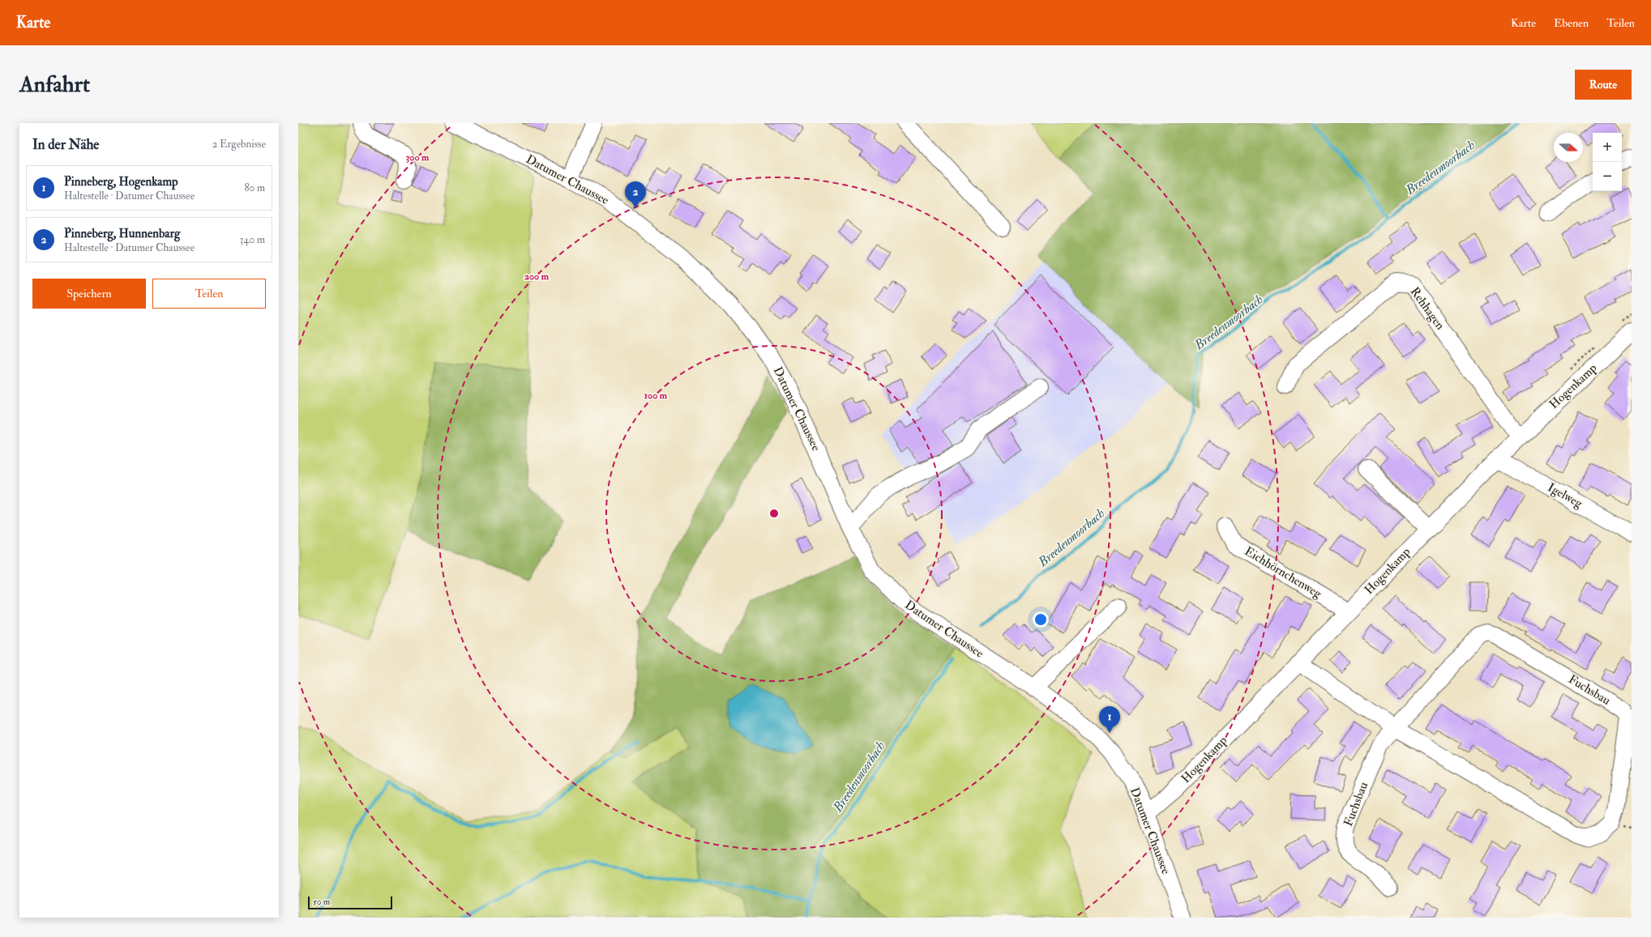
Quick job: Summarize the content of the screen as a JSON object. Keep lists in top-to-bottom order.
{
  "streets": {
    "street": [
      "Datumer Chaussee",
      "Rehhagen",
      "Hogenkamp",
      "Igelweg",
      "Eichhörnchenweg",
      "Fuchsbau"
    ]
  },
  "crossings": [
    ["Datumer Chaussee", "Hogenkamp"],
    ["Rehhagen", "Hogenkamp"],
    ["Hogenkamp", "Igelweg"],
    ["Hogenkamp", "Eichhörnchenweg"],
    ["Hogenkamp", "Fuchsbau"]
  ],
  "water": ["Breedenmoorbach"],
  "scale_bar": "50 m",
  "north": "right",
  "page": {
    "header": "Karte",
    "nav": ["Karte", "Ebenen", "Teilen"],
    "buttons": [
      "Route",
      ["Speichern", "Teilen"]
    ],
    "title": "Anfahrt",
    "heading": ["In der Nähe", "2 Ergebnisse"],
    "map_buttons": ["+", "−"],
    "list": [
      {
        "mark": "1",
        "name": "Pinneberg, Hogenkamp",
        "note": "Haltestelle · Datumer Chaussee",
        "value": "80 m"
      },
      {
        "mark": "2",
        "name": "Pinneberg, Hunnenbarg",
        "note": "Haltestelle · Datumer Chaussee",
        "value": "340 m"
      }
    ],
    "pins": ["2", "1"],
    "scale": "50 m"
  },
  "rings": ["300 m", "200 m", "100 m"]
}
